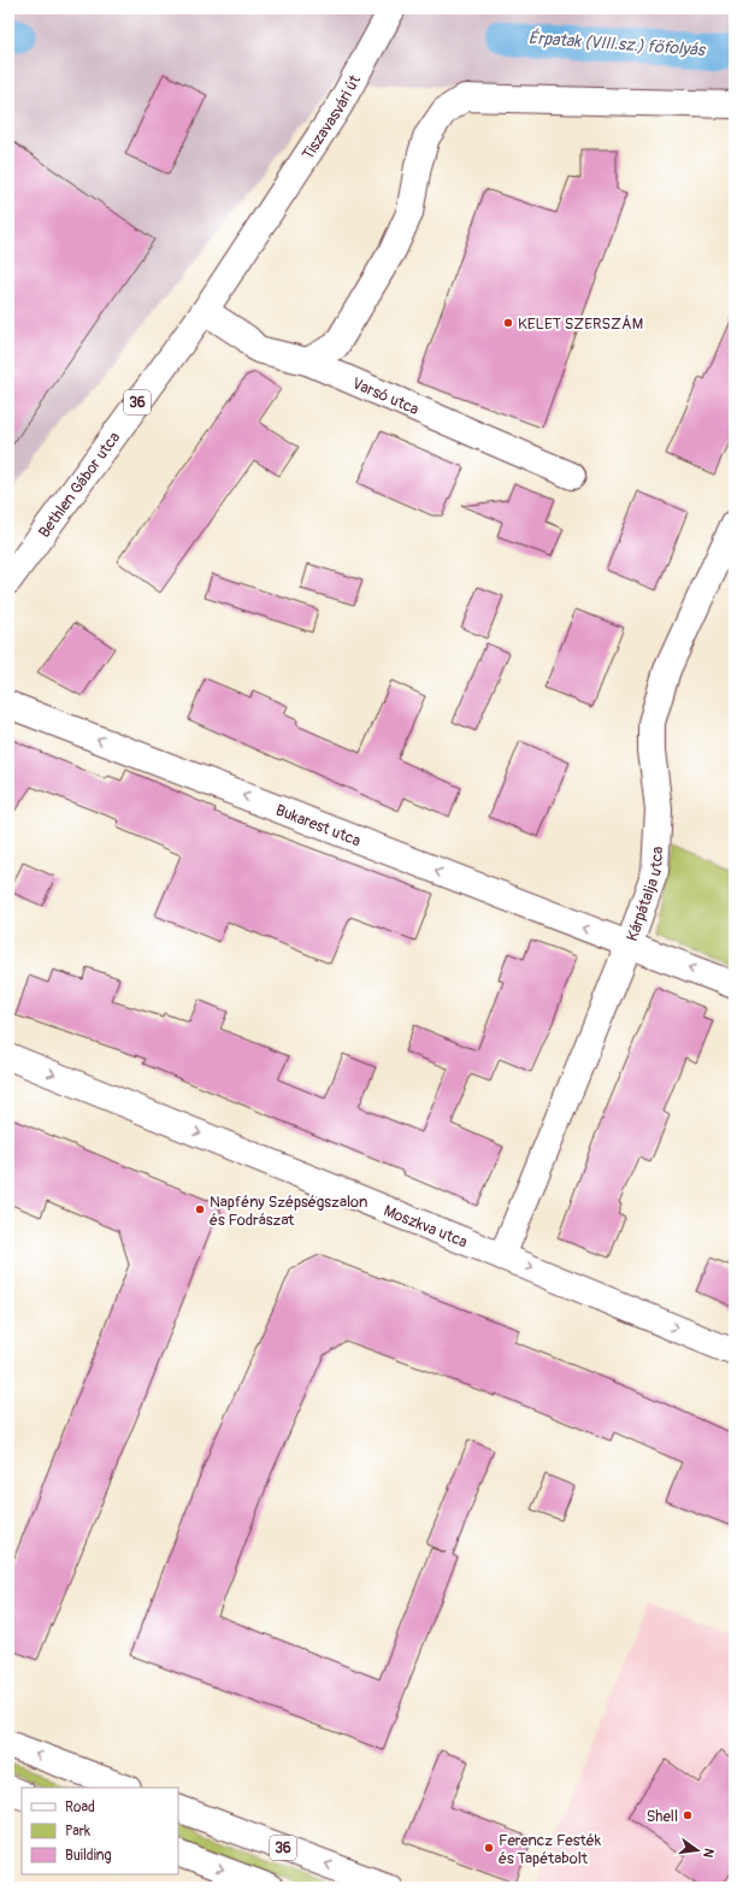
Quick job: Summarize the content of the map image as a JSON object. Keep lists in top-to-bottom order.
{
  "streets": {
    "street": [
      "Tiszavasvári út",
      "Varsó utca",
      "36",
      "Bethlen Gábor utca",
      "Bukarest utca",
      "Kárpátalja utca",
      "Moszkva utca"
    ]
  },
  "crossings": [
    ["Tiszavasvári út", "Bethlen Gábor utca"],
    ["Varsó utca", "Bethlen Gábor utca"],
    ["Bukarest utca", "Kárpátalja utca"],
    ["Kárpátalja utca", "Moszkva utca"]
  ],
  "one_way": ["Bukarest utca", "Moszkva utca"],
  "water": ["Érpatak (VIII.sz.) főfolyás"],
  "places": [
    "KELET SZERSZÁM",
    "Napfény Szépségszalon és Fodrászat",
    "Shell",
    "Ferencz Festék és Tapétabolt"
  ],
  "legend": ["Road", "Park", "Building"],
  "north": "right"
}
